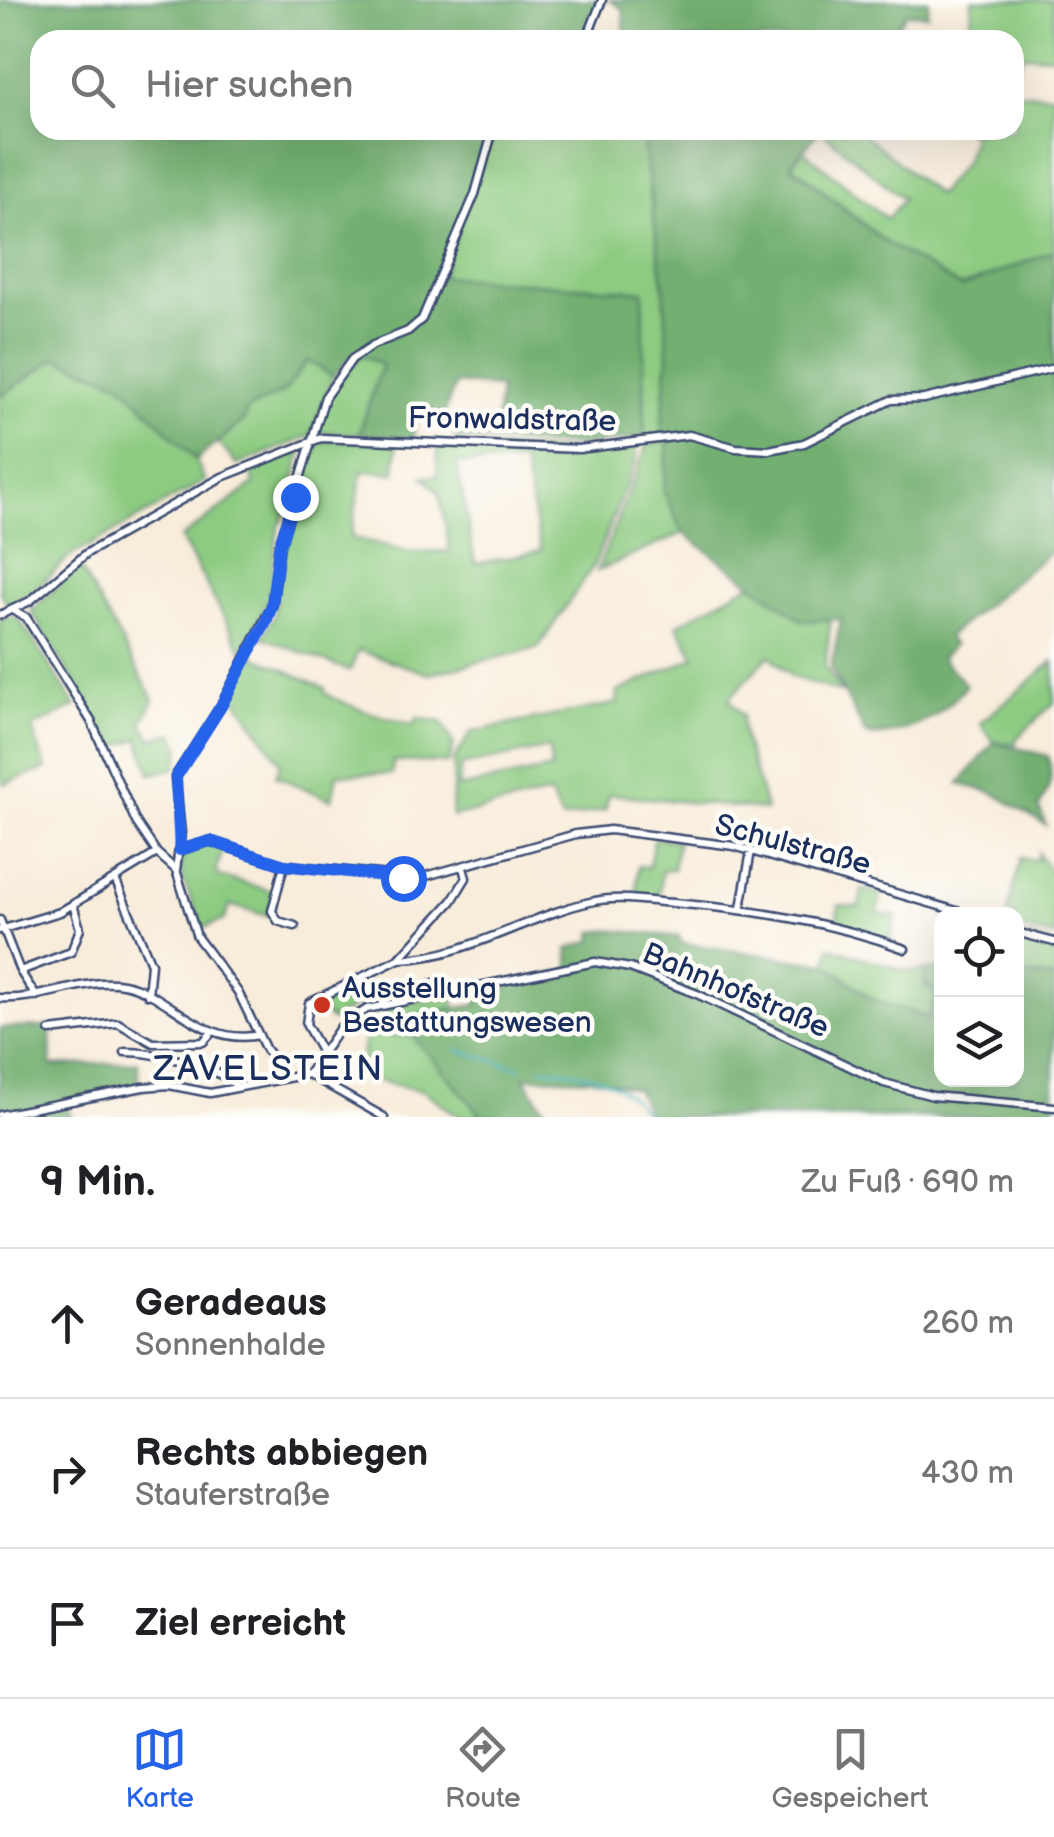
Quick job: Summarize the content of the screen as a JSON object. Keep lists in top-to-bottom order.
{
  "streets": {
    "street": ["Fronwaldstraße", "Schulstraße", "Bahnhofstraße"]
  },
  "districts": ["ZAVELSTEIN"],
  "places": ["Ausstellung Bestattungswesen"],
  "page": {
    "search": "Hier suchen",
    "heading": ["9 Min.", "Zu Fuß · 690 m"],
    "list": [
      ["Geradeaus", "Sonnenhalde", "260 m"],
      ["Rechts abbiegen", "Stauferstraße", "430 m"],
      "Ziel erreicht"
    ],
    "nav": ["Karte", "Route", "Gespeichert"]
  }
}
